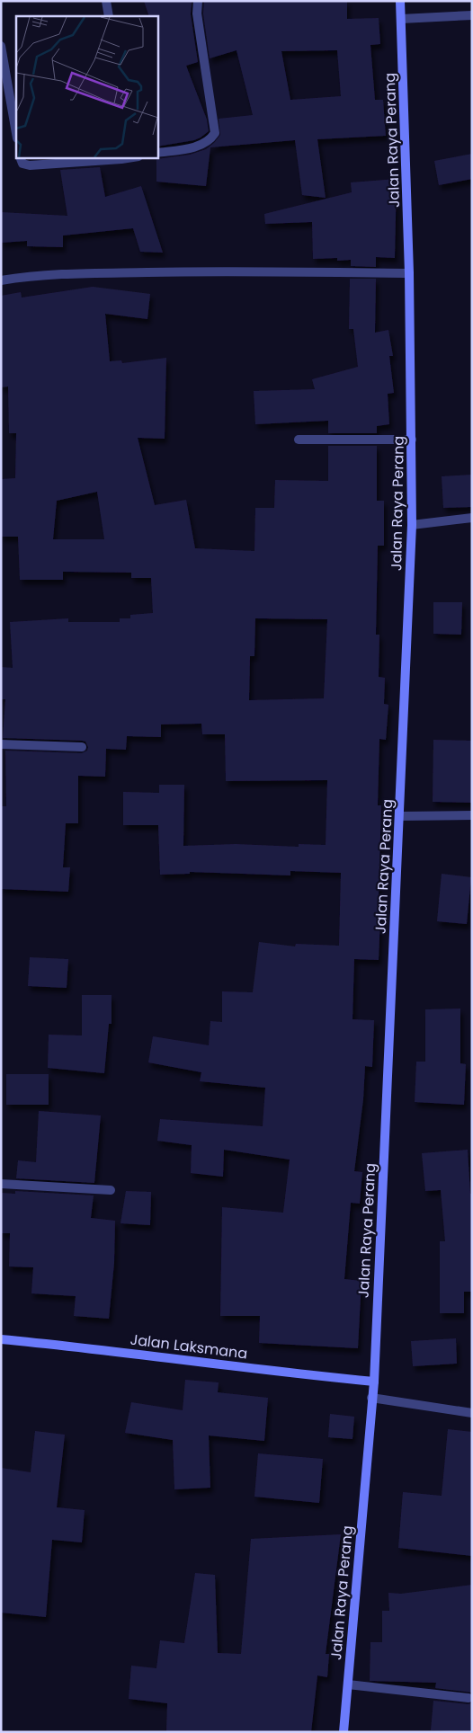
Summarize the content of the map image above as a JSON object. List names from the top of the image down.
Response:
{
  "streets": {
    "main road": ["Jalan Raya Perang", "Jalan Laksmana"]
  },
  "crossings": [
    ["Jalan Raya Perang", "Jalan Laksmana"]
  ]
}
